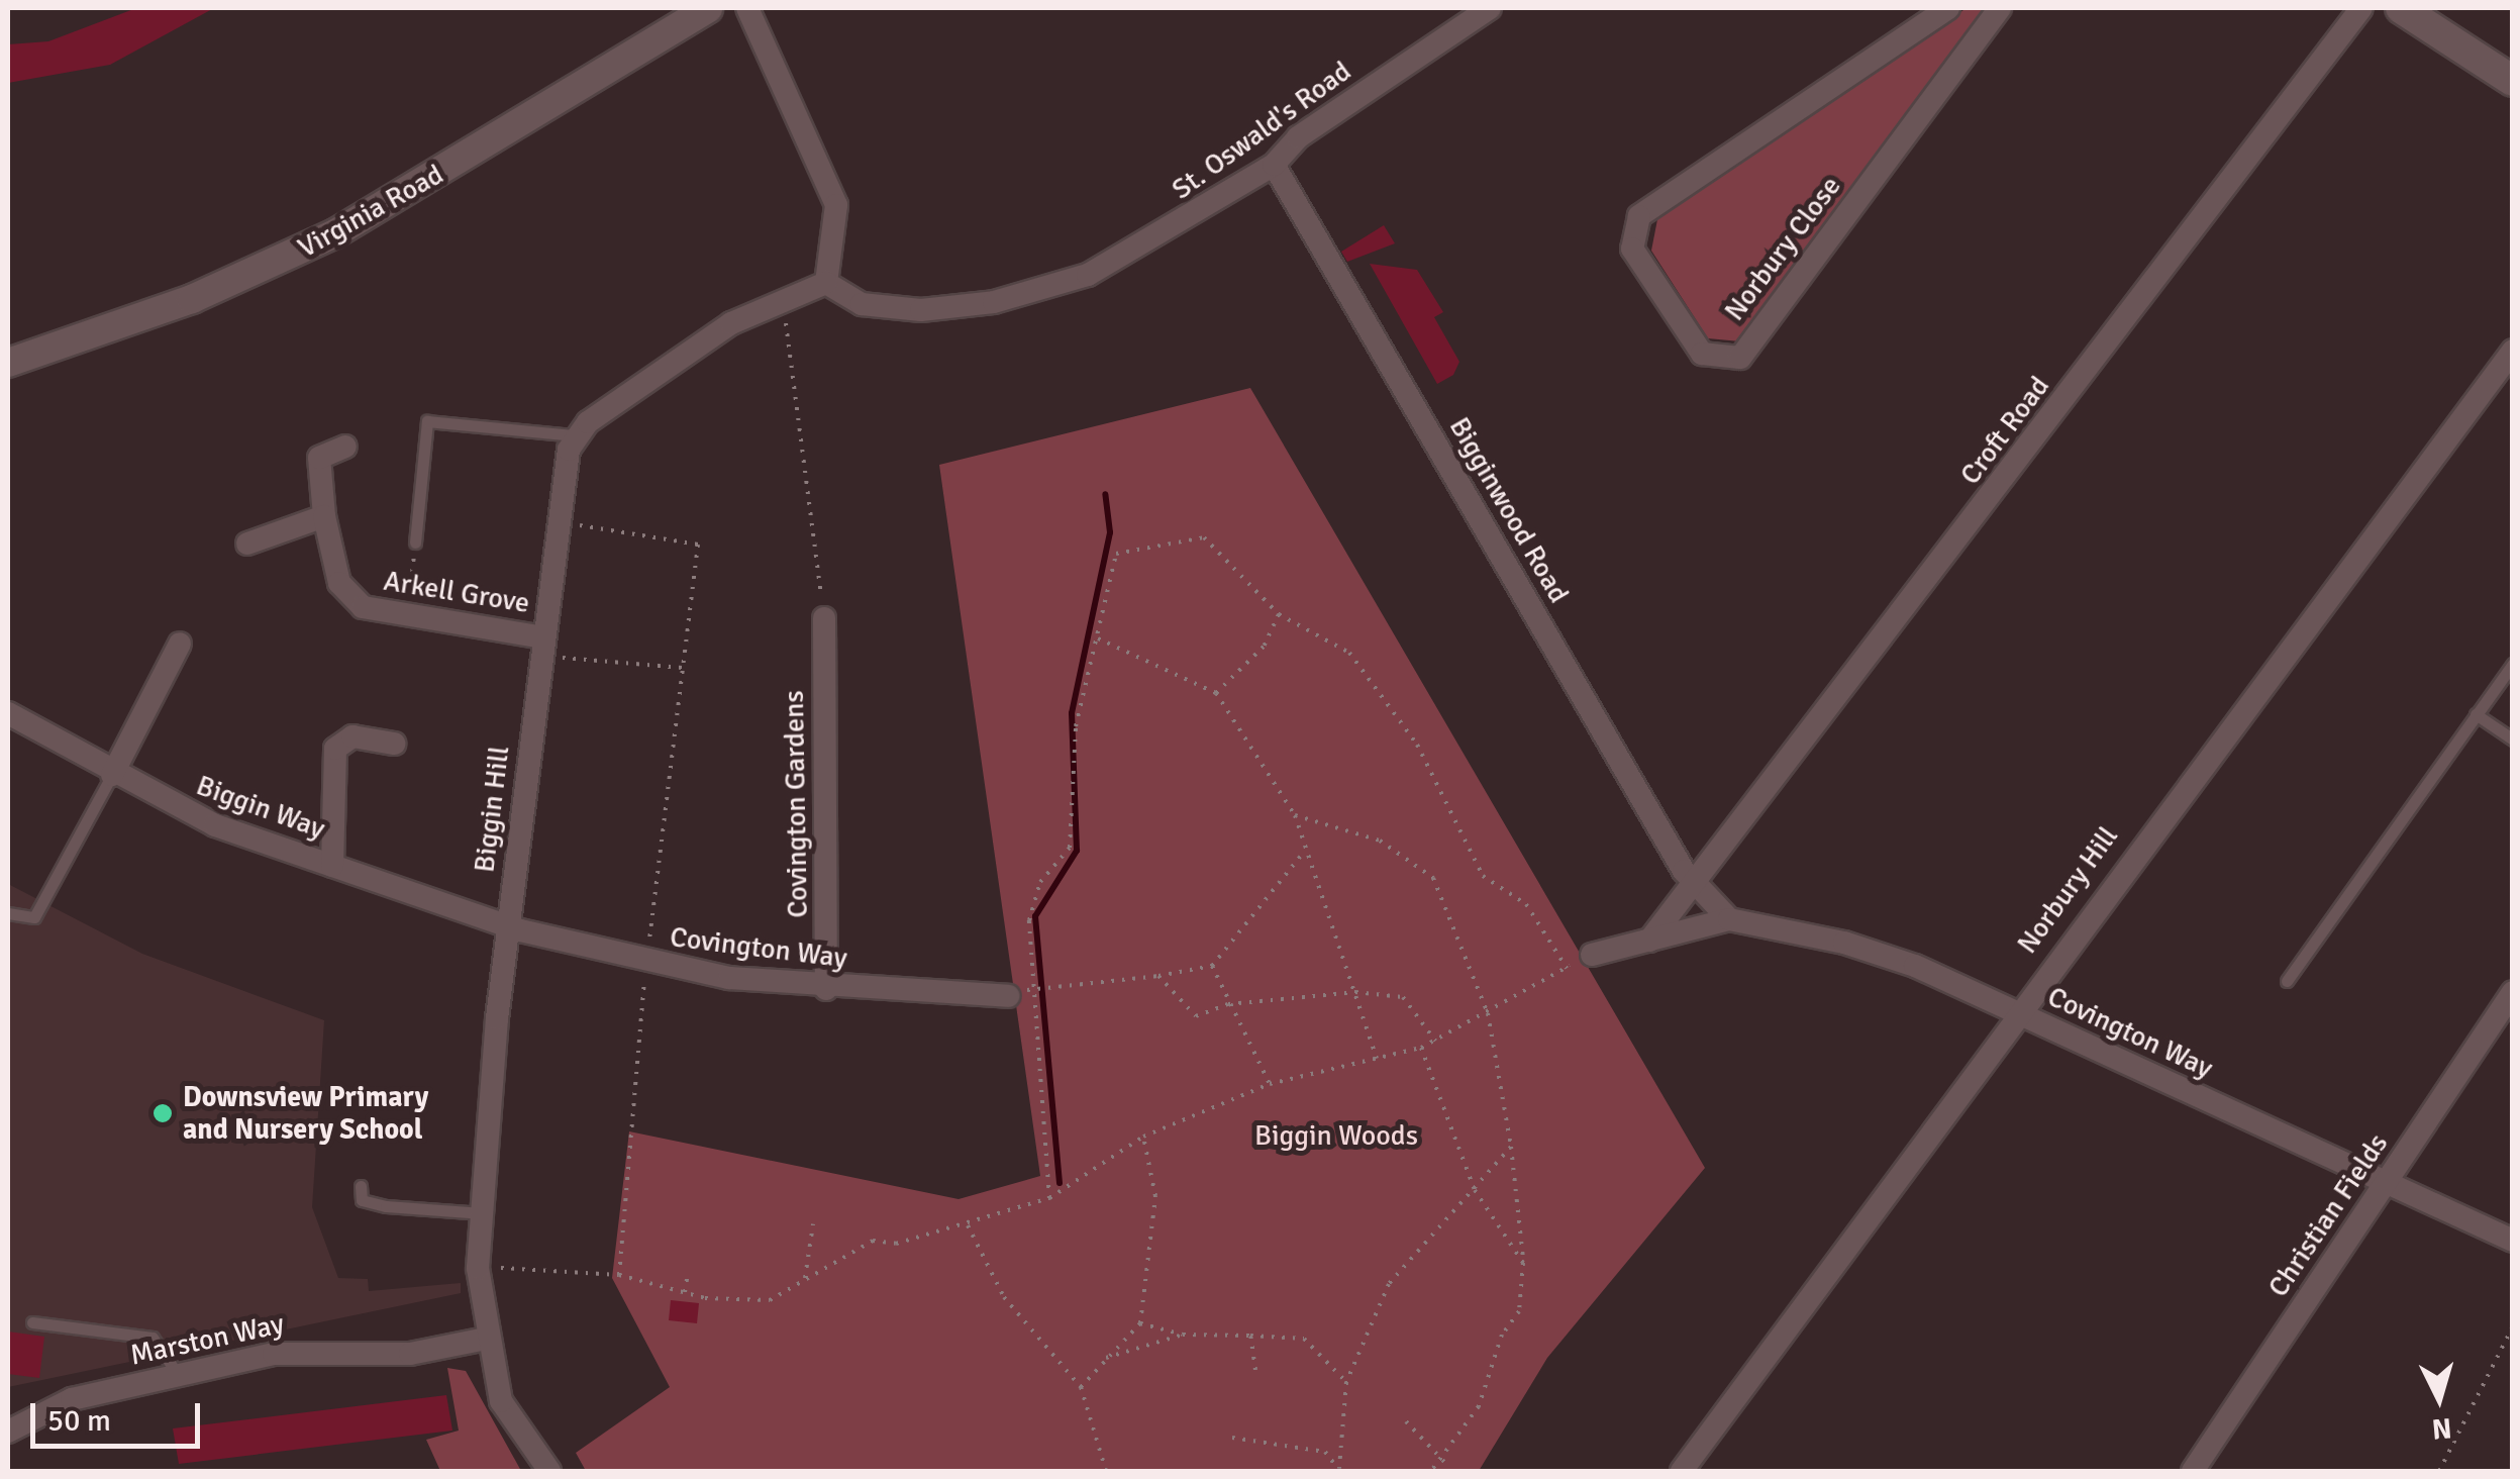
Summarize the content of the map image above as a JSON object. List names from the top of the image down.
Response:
{
  "streets": {
    "street": [
      "St. Oswald's Road",
      "Virginia Road",
      "Norbury Close",
      "Croft Road",
      "Bigginwood Road",
      "Arkell Grove",
      "Covington Gardens",
      "Biggin Way",
      "Biggin Hill",
      "Norbury Hill",
      "Covington Way",
      "Christian Fields",
      "Marston Way"
    ]
  },
  "crossings": [
    ["St. Oswald's Road", "Bigginwood Road"],
    ["Croft Road", "Bigginwood Road"],
    ["Croft Road", "Covington Way"],
    ["Bigginwood Road", "Covington Way"],
    ["Arkell Grove", "Biggin Hill"],
    ["Covington Gardens", "Covington Way"],
    ["Biggin Way", "Biggin Hill"],
    ["Biggin Way", "Covington Way"],
    ["Biggin Hill", "Covington Way"],
    ["Biggin Hill", "Marston Way"],
    ["Norbury Hill", "Covington Way"],
    ["Covington Way", "Christian Fields"]
  ],
  "parks": ["Biggin Woods"],
  "places": ["Downsview Primary and Nursery School"],
  "scale_bar": "50 m",
  "north": "bottom"
}
